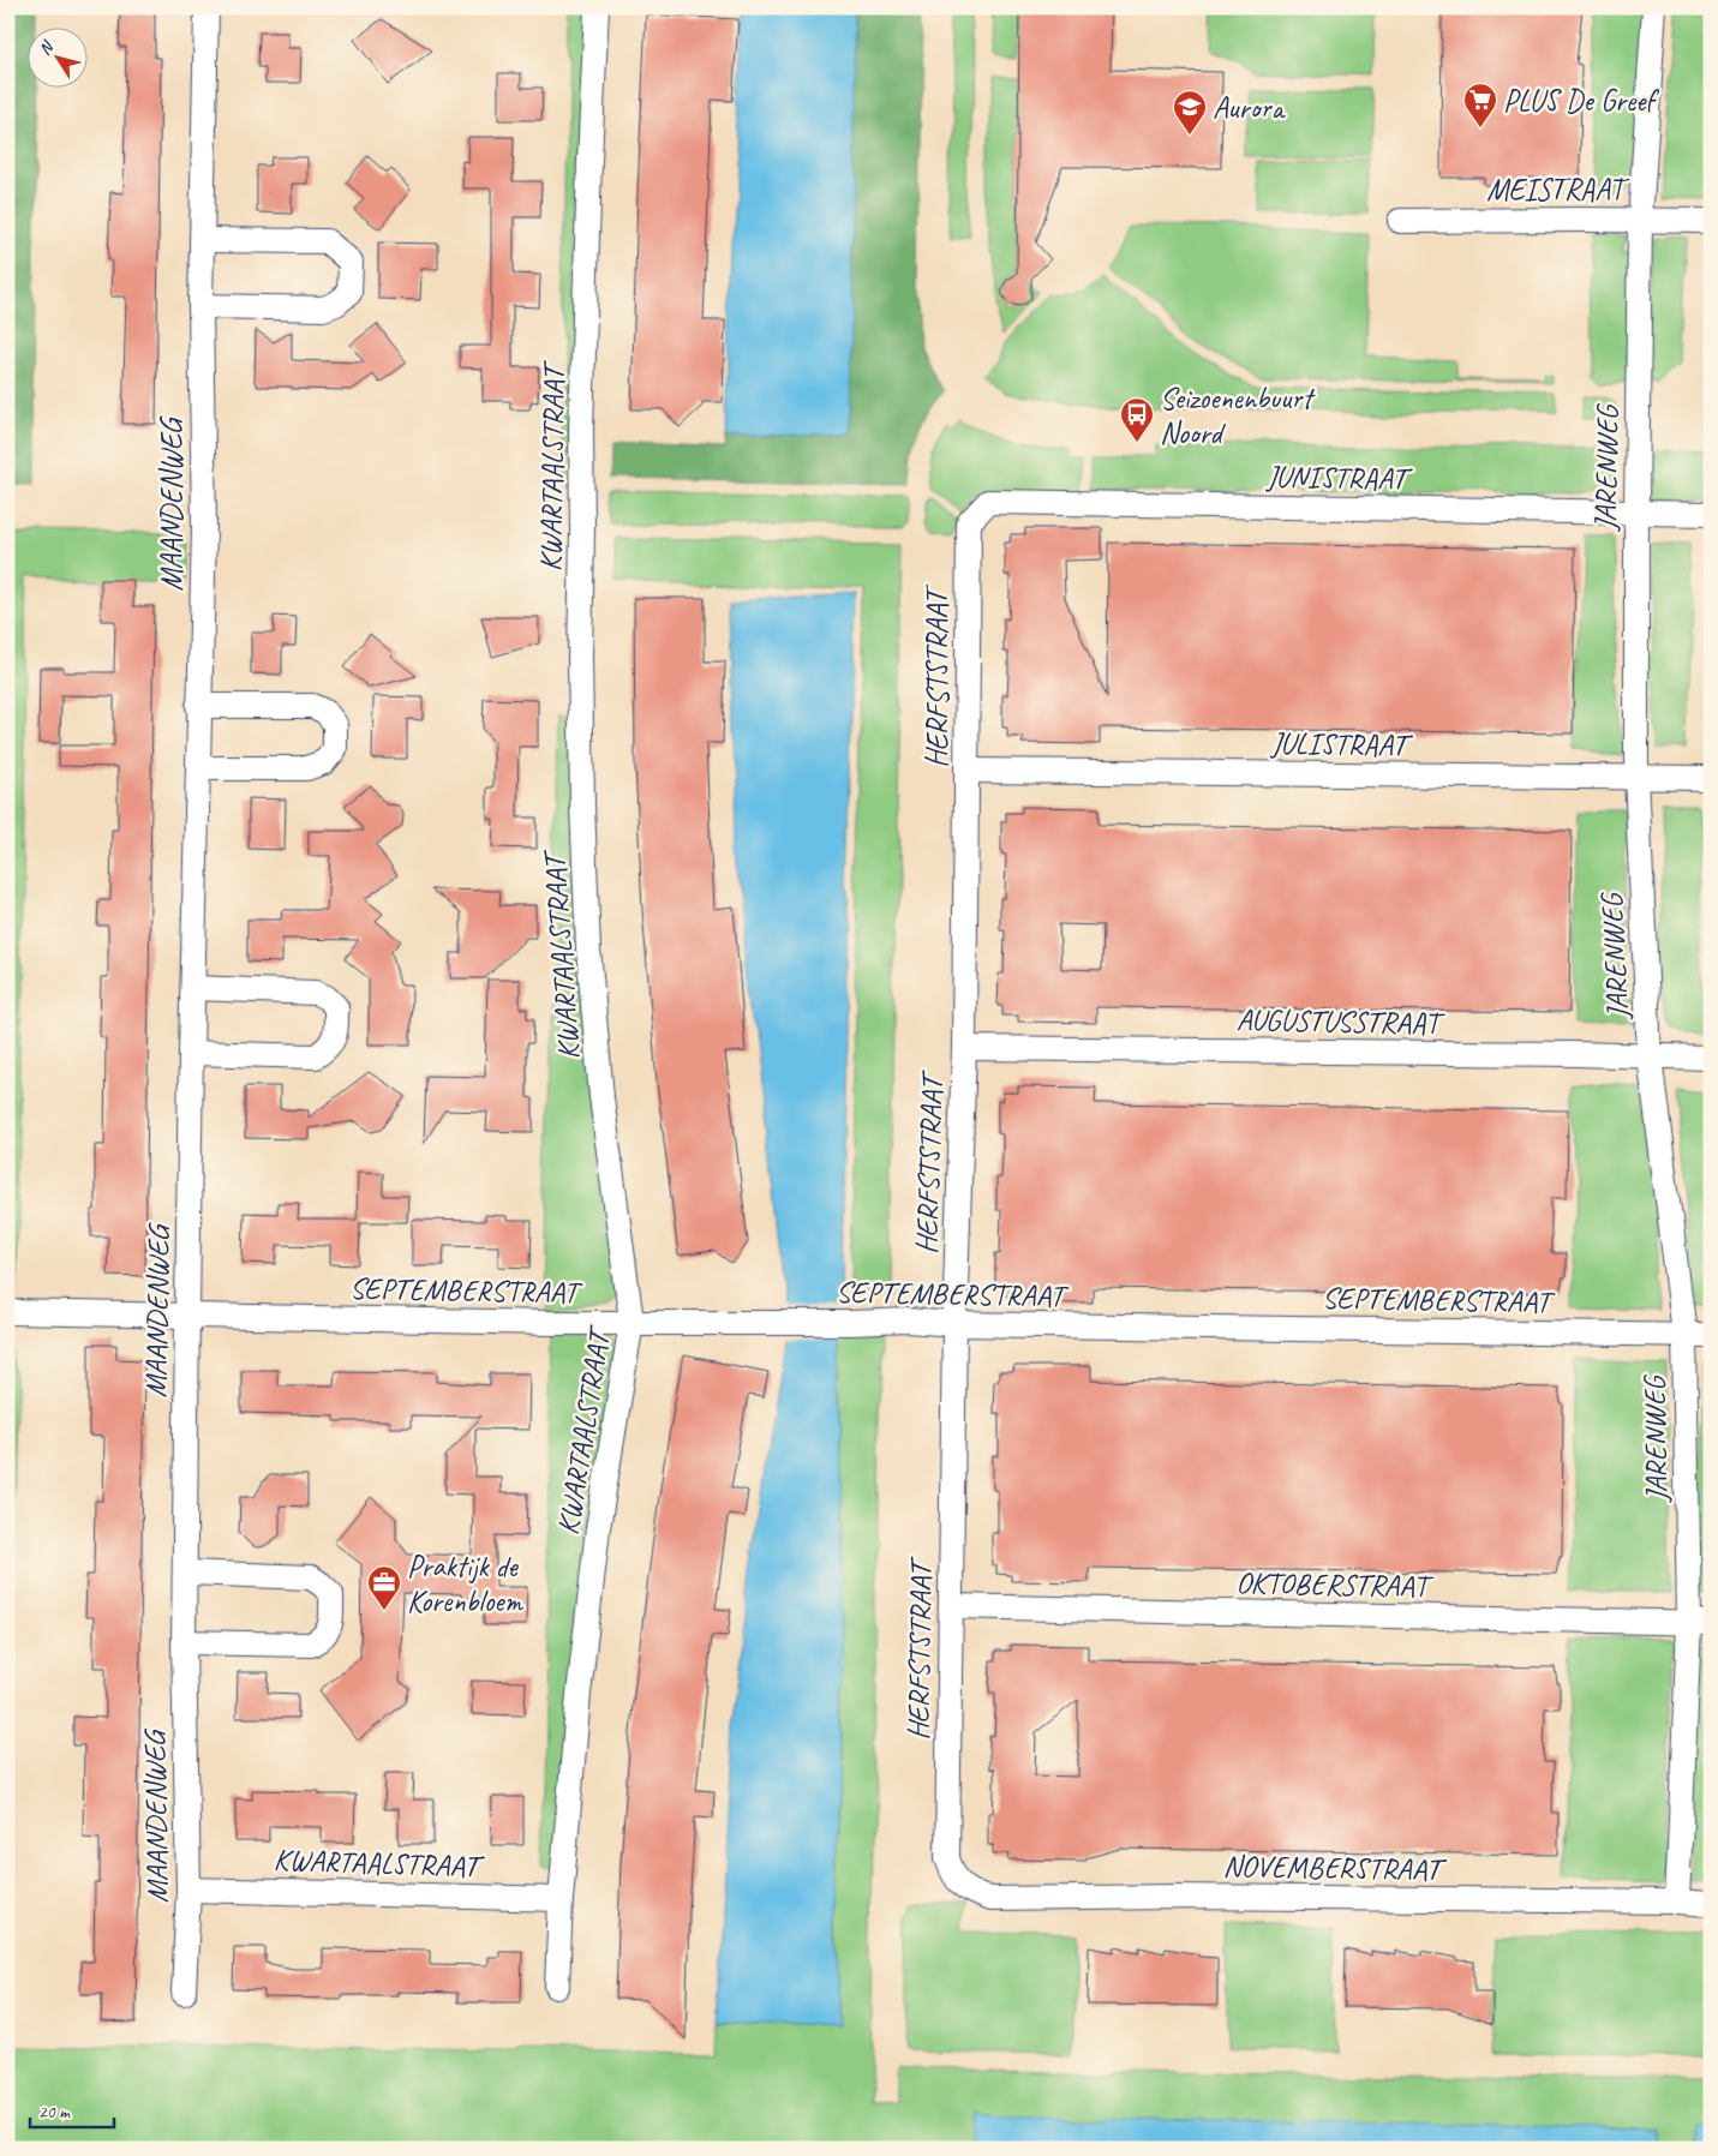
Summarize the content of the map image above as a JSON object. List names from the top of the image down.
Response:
{
  "streets": {
    "street": [
      "MEISTRAAT",
      "JARENWEG",
      "KWARTAALSTRAAT",
      "JUNISTRAAT",
      "MAANDENWEG",
      "HERFSTSTRAAT",
      "JULISTRAAT",
      "AUGUSTUSSTRAAT",
      "SEPTEMBERSTRAAT",
      "OKTOBERSTRAAT",
      "NOVEMBERSTRAAT"
    ]
  },
  "crossings": [
    ["MEISTRAAT", "JARENWEG"],
    ["JARENWEG", "JUNISTRAAT"],
    ["JARENWEG", "JULISTRAAT"],
    ["JARENWEG", "AUGUSTUSSTRAAT"],
    ["JARENWEG", "SEPTEMBERSTRAAT"],
    ["JARENWEG", "OKTOBERSTRAAT"],
    ["JARENWEG", "NOVEMBERSTRAAT"],
    ["KWARTAALSTRAAT", "MAANDENWEG"],
    ["KWARTAALSTRAAT", "SEPTEMBERSTRAAT"],
    ["JUNISTRAAT", "HERFSTSTRAAT"],
    ["MAANDENWEG", "SEPTEMBERSTRAAT"],
    ["HERFSTSTRAAT", "JULISTRAAT"],
    ["HERFSTSTRAAT", "AUGUSTUSSTRAAT"],
    ["HERFSTSTRAAT", "SEPTEMBERSTRAAT"],
    ["HERFSTSTRAAT", "OKTOBERSTRAAT"],
    ["HERFSTSTRAAT", "NOVEMBERSTRAAT"]
  ],
  "places": {
    "supermarket": ["PLUS De Greef"],
    "school or university": ["Aurora"],
    "bus stop": ["Seizoenenbuurt Noord"],
    "office": ["Praktijk de Korenbloem"]
  },
  "scale_bar": "20 m",
  "north": "top left"
}
